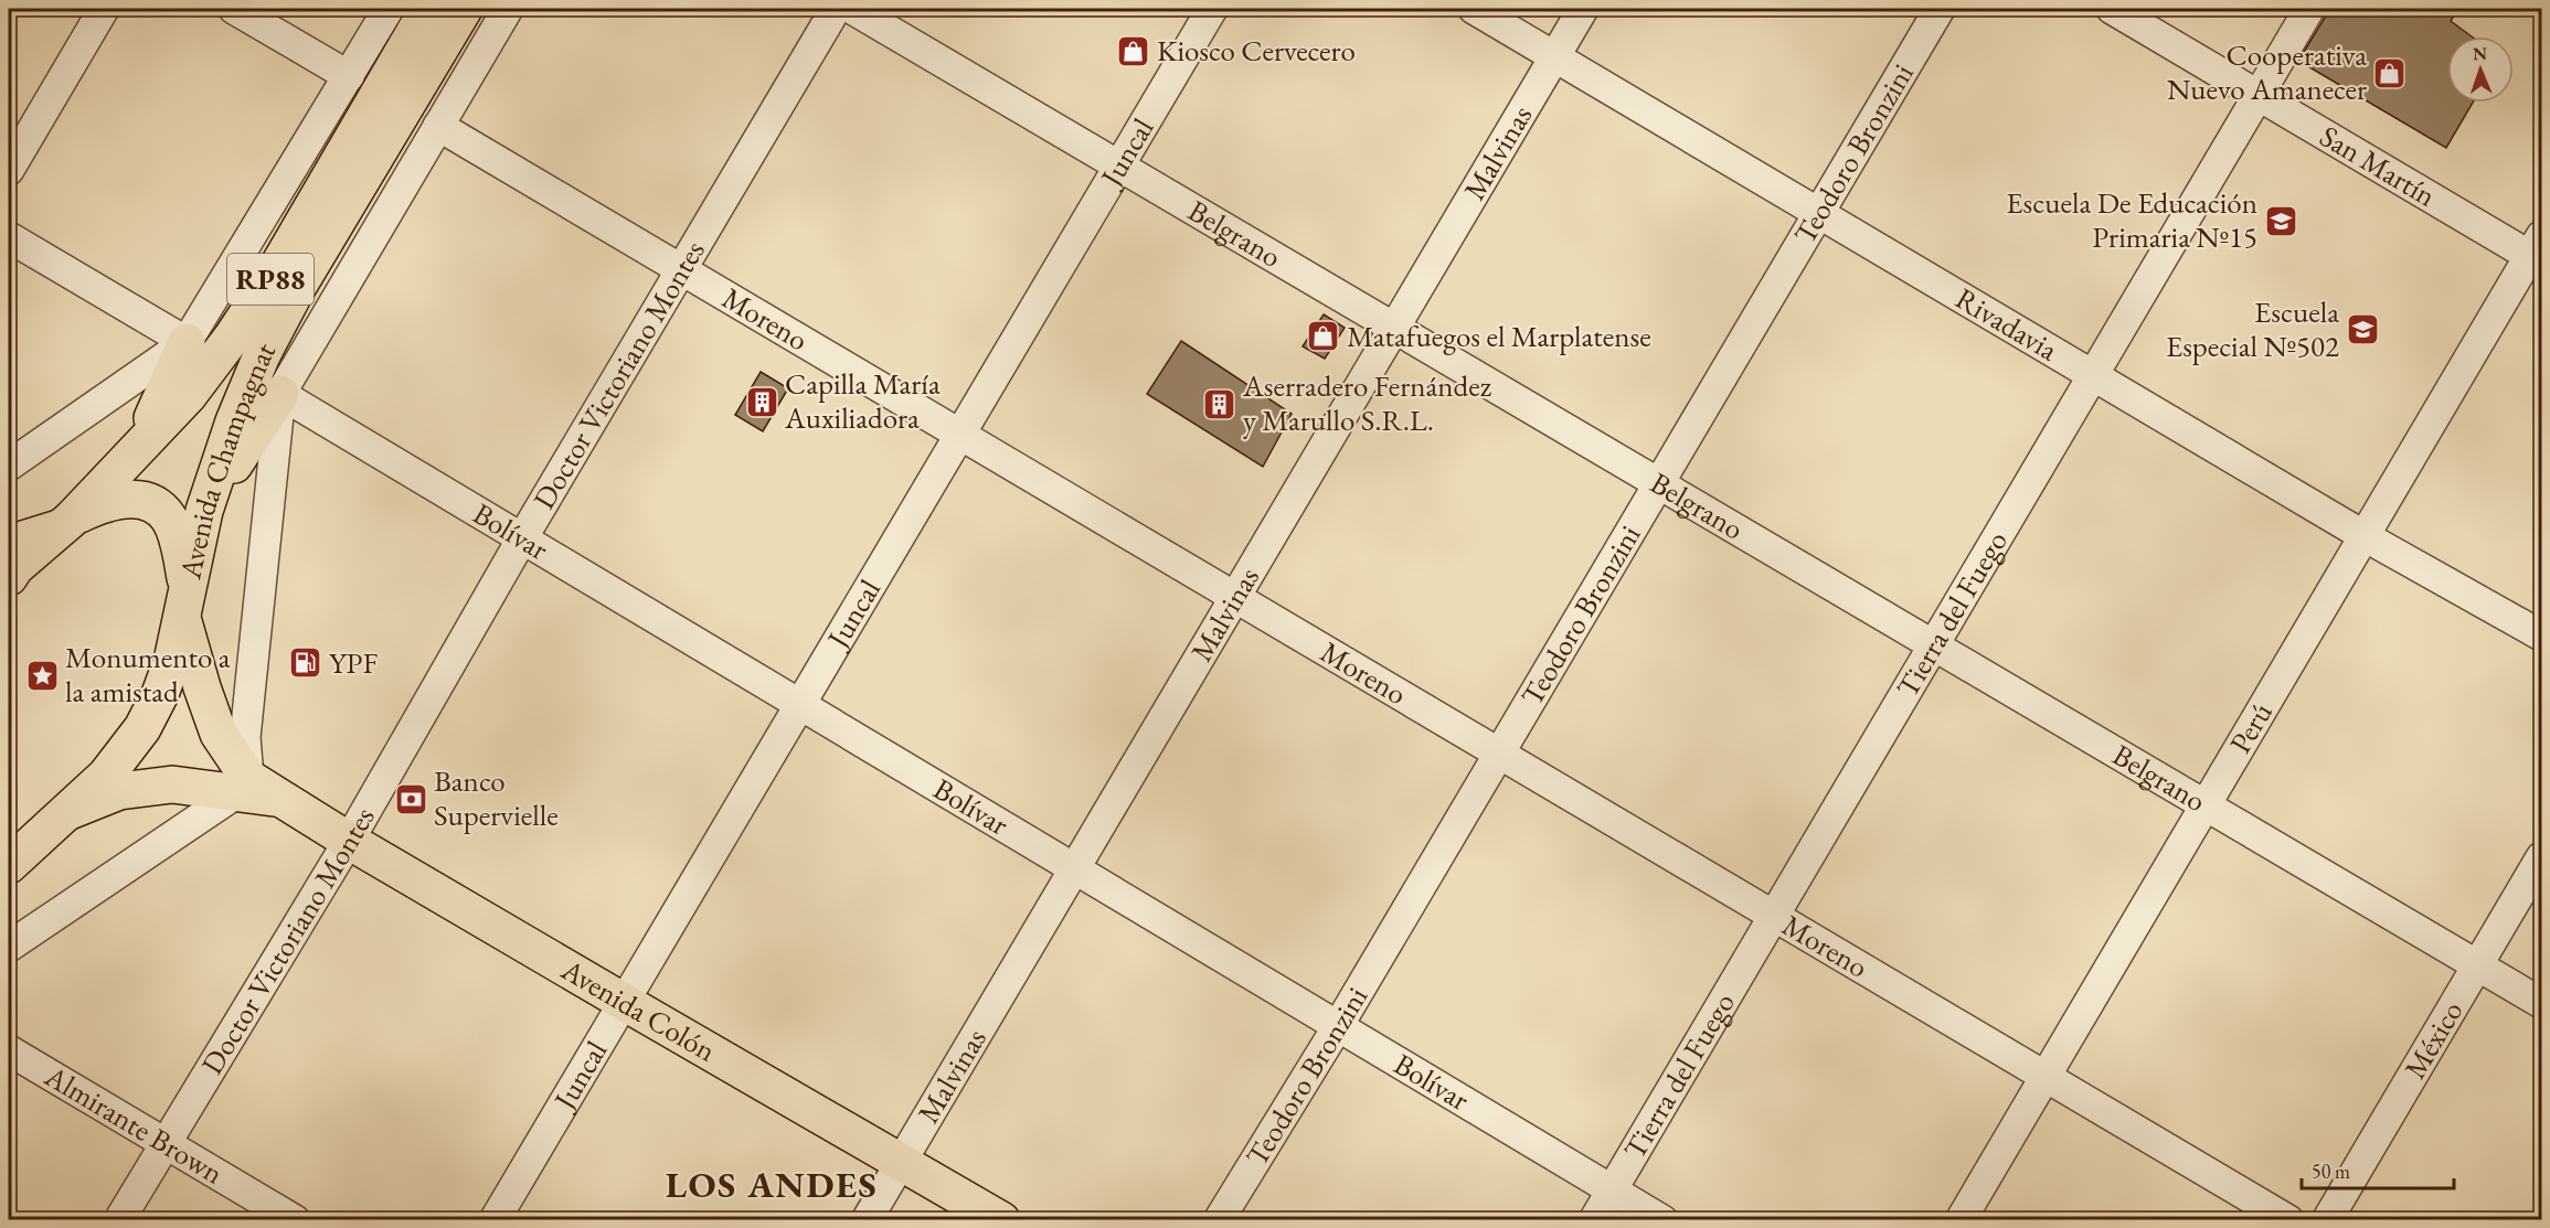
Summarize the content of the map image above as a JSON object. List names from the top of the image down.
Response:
{
  "streets": {
    "main road": ["RP88", "Avenida Champagnat", "Avenida Colón"],
    "street": [
      "Juncal",
      "Malvinas",
      "Teodoro Bronzini",
      "San Martín",
      "Belgrano",
      "Moreno",
      "Rivadavia",
      "Doctor Victoriano Montes",
      "Bolívar",
      "Tierra del Fuego",
      "Perú",
      "México",
      "Almirante Brown"
    ]
  },
  "crossings": [
    ["Juncal", "Belgrano"],
    ["Juncal", "Moreno"],
    ["Juncal", "Bolívar"],
    ["Juncal", "Avenida Colón"],
    ["Malvinas", "Belgrano"],
    ["Malvinas", "Moreno"],
    ["Malvinas", "Rivadavia"],
    ["Malvinas", "Bolívar"],
    ["Malvinas", "Avenida Colón"],
    ["Teodoro Bronzini", "Belgrano"],
    ["Teodoro Bronzini", "Moreno"],
    ["Teodoro Bronzini", "Rivadavia"],
    ["Teodoro Bronzini", "Bolívar"],
    ["San Martín", "Tierra del Fuego"],
    ["San Martín", "Perú"],
    ["Belgrano", "Tierra del Fuego"],
    ["Belgrano", "Perú"],
    ["Belgrano", "México"],
    ["RP88", "Avenida Champagnat"],
    ["Moreno", "Doctor Victoriano Montes"],
    ["Moreno", "Avenida Champagnat"],
    ["Moreno", "Tierra del Fuego"],
    ["Moreno", "Perú"],
    ["Rivadavia", "Tierra del Fuego"],
    ["Rivadavia", "Perú"],
    ["Doctor Victoriano Montes", "Bolívar"],
    ["Doctor Victoriano Montes", "Avenida Colón"],
    ["Doctor Victoriano Montes", "Almirante Brown"],
    ["Avenida Champagnat", "Bolívar"],
    ["Avenida Champagnat", "Avenida Colón"],
    ["Bolívar", "Tierra del Fuego"]
  ],
  "districts": ["LOS ANDES"],
  "places": {
    "shop": ["Kiosco Cervecero", "Cooperativa Nuevo Amanecer", "Matafuegos el Marplatense"],
    "school or university": ["Escuela De Educación Primaria Nº15", "Escuela Especial Nº502"],
    "building": ["Capilla María Auxiliadora", "Aserradero Fernández y Marullo S.R.L."],
    "fuel station": ["YPF"],
    "place": ["Monumento a la amistad"],
    "bank": ["Banco Supervielle"]
  },
  "scale_bar": "50 m",
  "north": "top"
}
